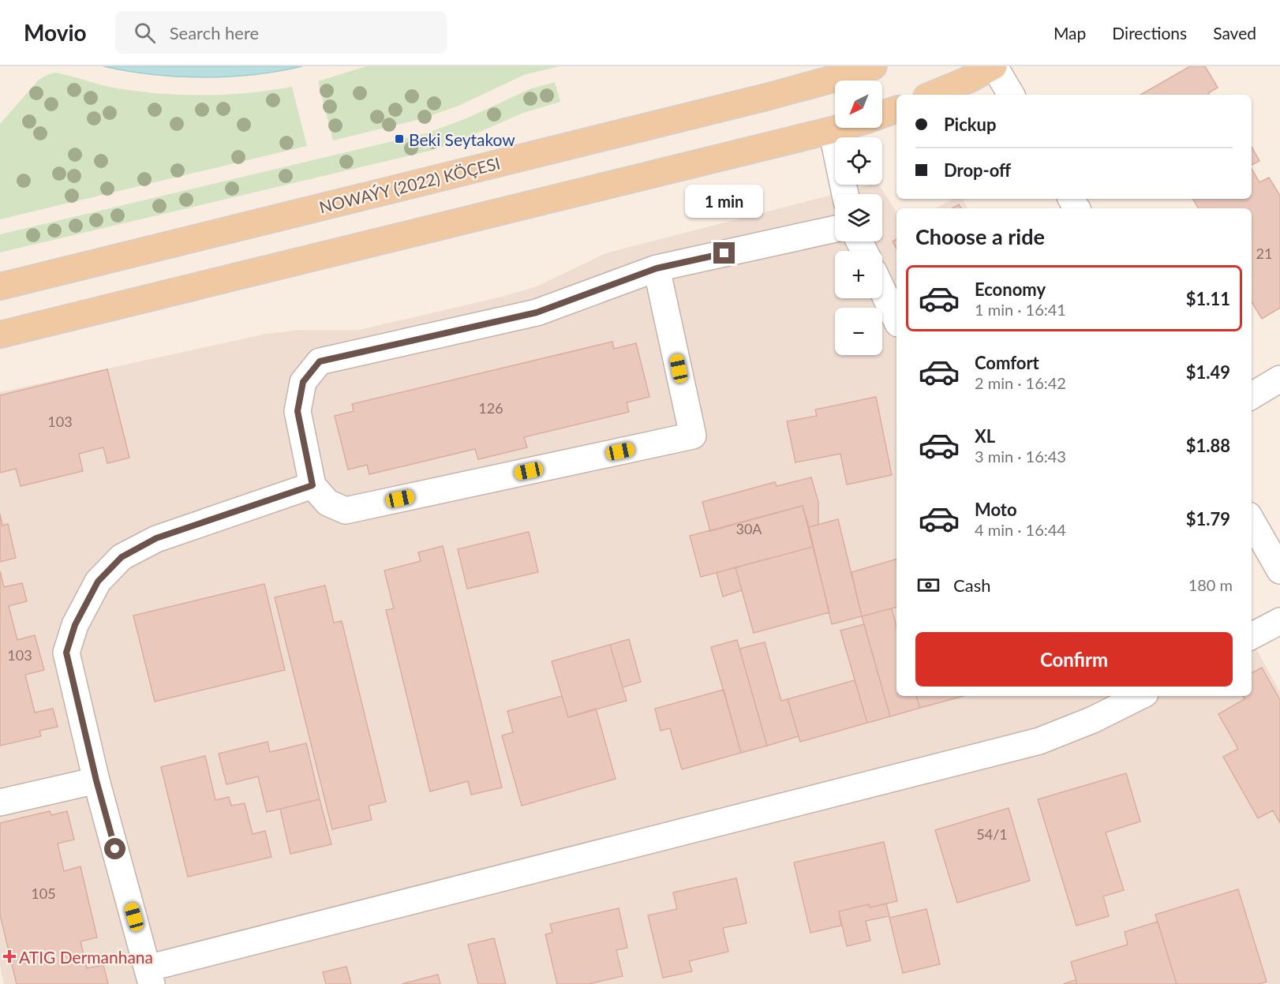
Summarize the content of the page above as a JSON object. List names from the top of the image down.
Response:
{
  "streets": {
    "main road": ["NOWAÝY (2022) KÖÇESI"]
  },
  "places": {
    "transit": ["Beki Seytakow"],
    "health": ["ATIG Dermanhana"]
  },
  "house_numbers": [
    "21",
    "126",
    "103",
    "30A",
    "103",
    "54/1",
    "105"
  ],
  "north": "bottom left",
  "page": {
    "header": "Movio",
    "search": "Search here",
    "nav": ["Map", "Directions", "Saved"],
    "map_buttons": ["+", "−"],
    "banner": ["Pickup", "Drop-off"],
    "bubble": "1 min",
    "heading": "Choose a ride",
    "list": [
      {
        "name": "Economy",
        "note": "1 min · 16:41",
        "value": "$1.11"
      },
      {
        "name": "Comfort",
        "note": "2 min · 16:42",
        "value": "$1.49"
      },
      {
        "name": "XL",
        "note": "3 min · 16:43",
        "value": "$1.88"
      },
      {
        "name": "Moto",
        "note": "4 min · 16:44",
        "value": "$1.79"
      }
    ],
    "pay": ["Cash", "180 m"],
    "buttons": "Confirm"
  }
}
